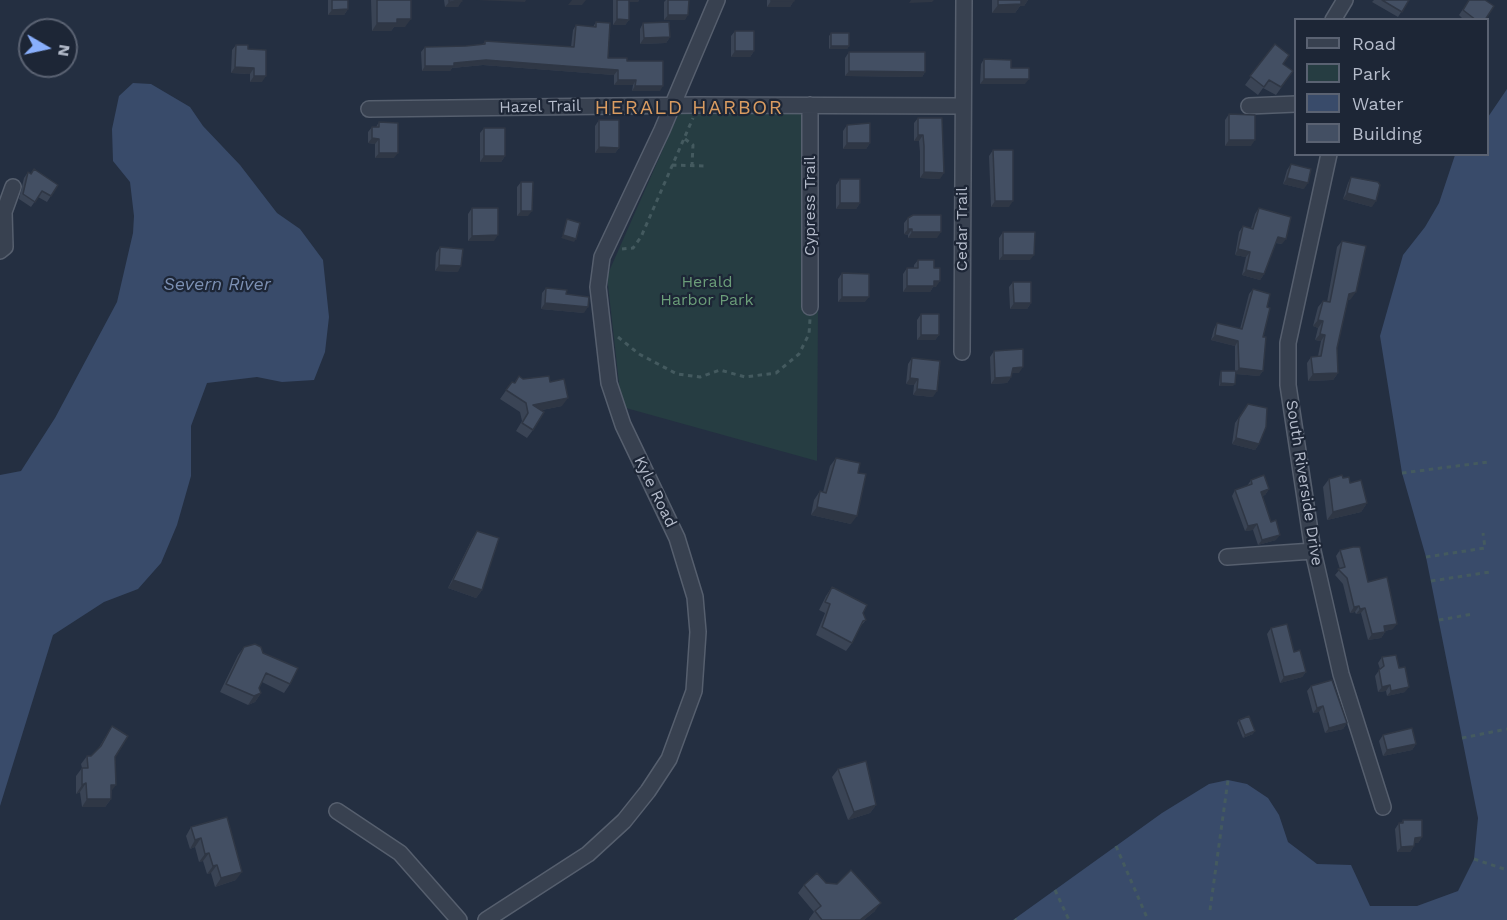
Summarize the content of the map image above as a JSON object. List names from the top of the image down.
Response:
{
  "streets": {
    "street": [
      "Hazel Trail",
      "Cypress Trail",
      "Cedar Trail",
      "South Riverside Drive",
      "Kyle Road"
    ]
  },
  "crossings": [
    ["Hazel Trail", "Cypress Trail"],
    ["Hazel Trail", "Cedar Trail"],
    ["Hazel Trail", "Kyle Road"]
  ],
  "districts": ["HERALD HARBOR"],
  "water": ["Severn River"],
  "parks": ["Herald Harbor Park"],
  "legend": [
    "Road",
    "Park",
    "Water",
    "Building"
  ],
  "north": "right"
}
